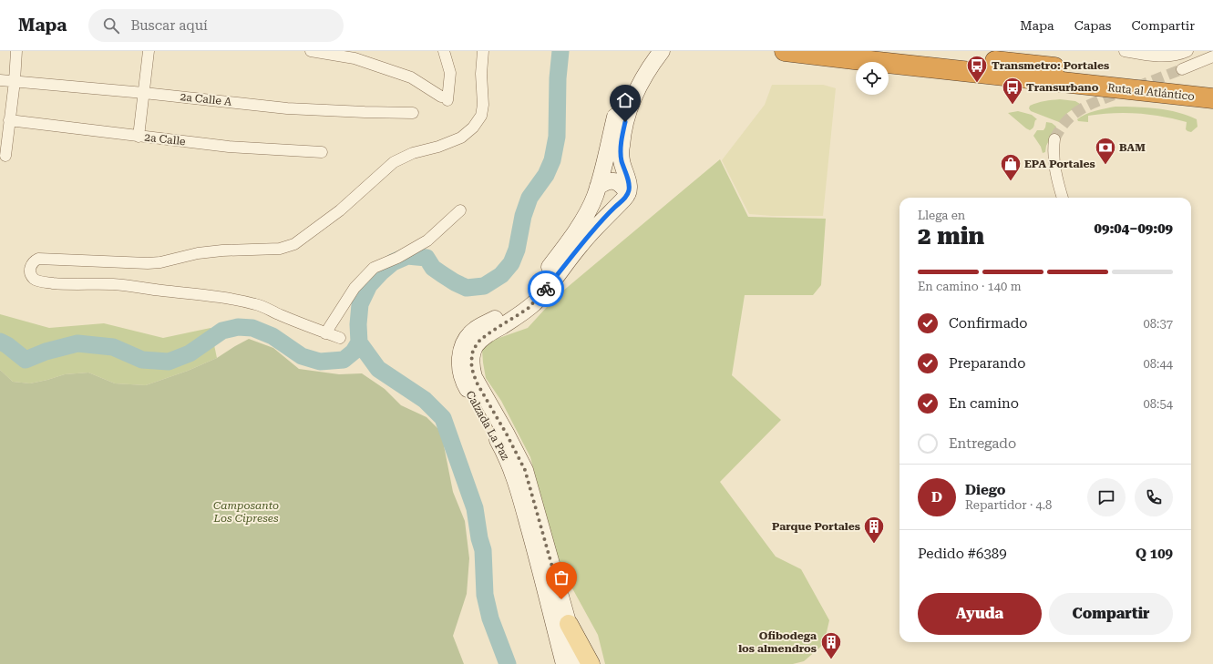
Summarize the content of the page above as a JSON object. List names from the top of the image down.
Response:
{
  "streets": {
    "highway": ["Ruta al Atlántico"],
    "main road": ["Calzada La Paz"],
    "street": ["2a Calle A", "2a Calle"]
  },
  "parks": ["Camposanto Los Cipreses"],
  "places": {
    "bus stop": ["Transmetro: Portales", "Transurbano"],
    "bank": ["BAM"],
    "shop": ["EPA Portales"],
    "building": ["Parque Portales", "Ofibodega los almendros"]
  },
  "page": {
    "header": "Mapa",
    "search": "Buscar aquí",
    "nav": ["Mapa", "Capas", "Compartir"],
    "heading": ["2 min", "Llega en", "09:04–09:09"],
    "panel": [
      "Diego",
      "Repartidor · 4.8",
      "Pedido #6389",
      "Q 109"
    ],
    "bar": "En camino · 140 m",
    "list": [
      ["Confirmado", "08:37"],
      ["Preparando", "08:44"],
      ["En camino", "08:54"],
      "Entregado"
    ],
    "round": "D",
    "buttons": ["Ayuda", "Compartir"]
  }
}
